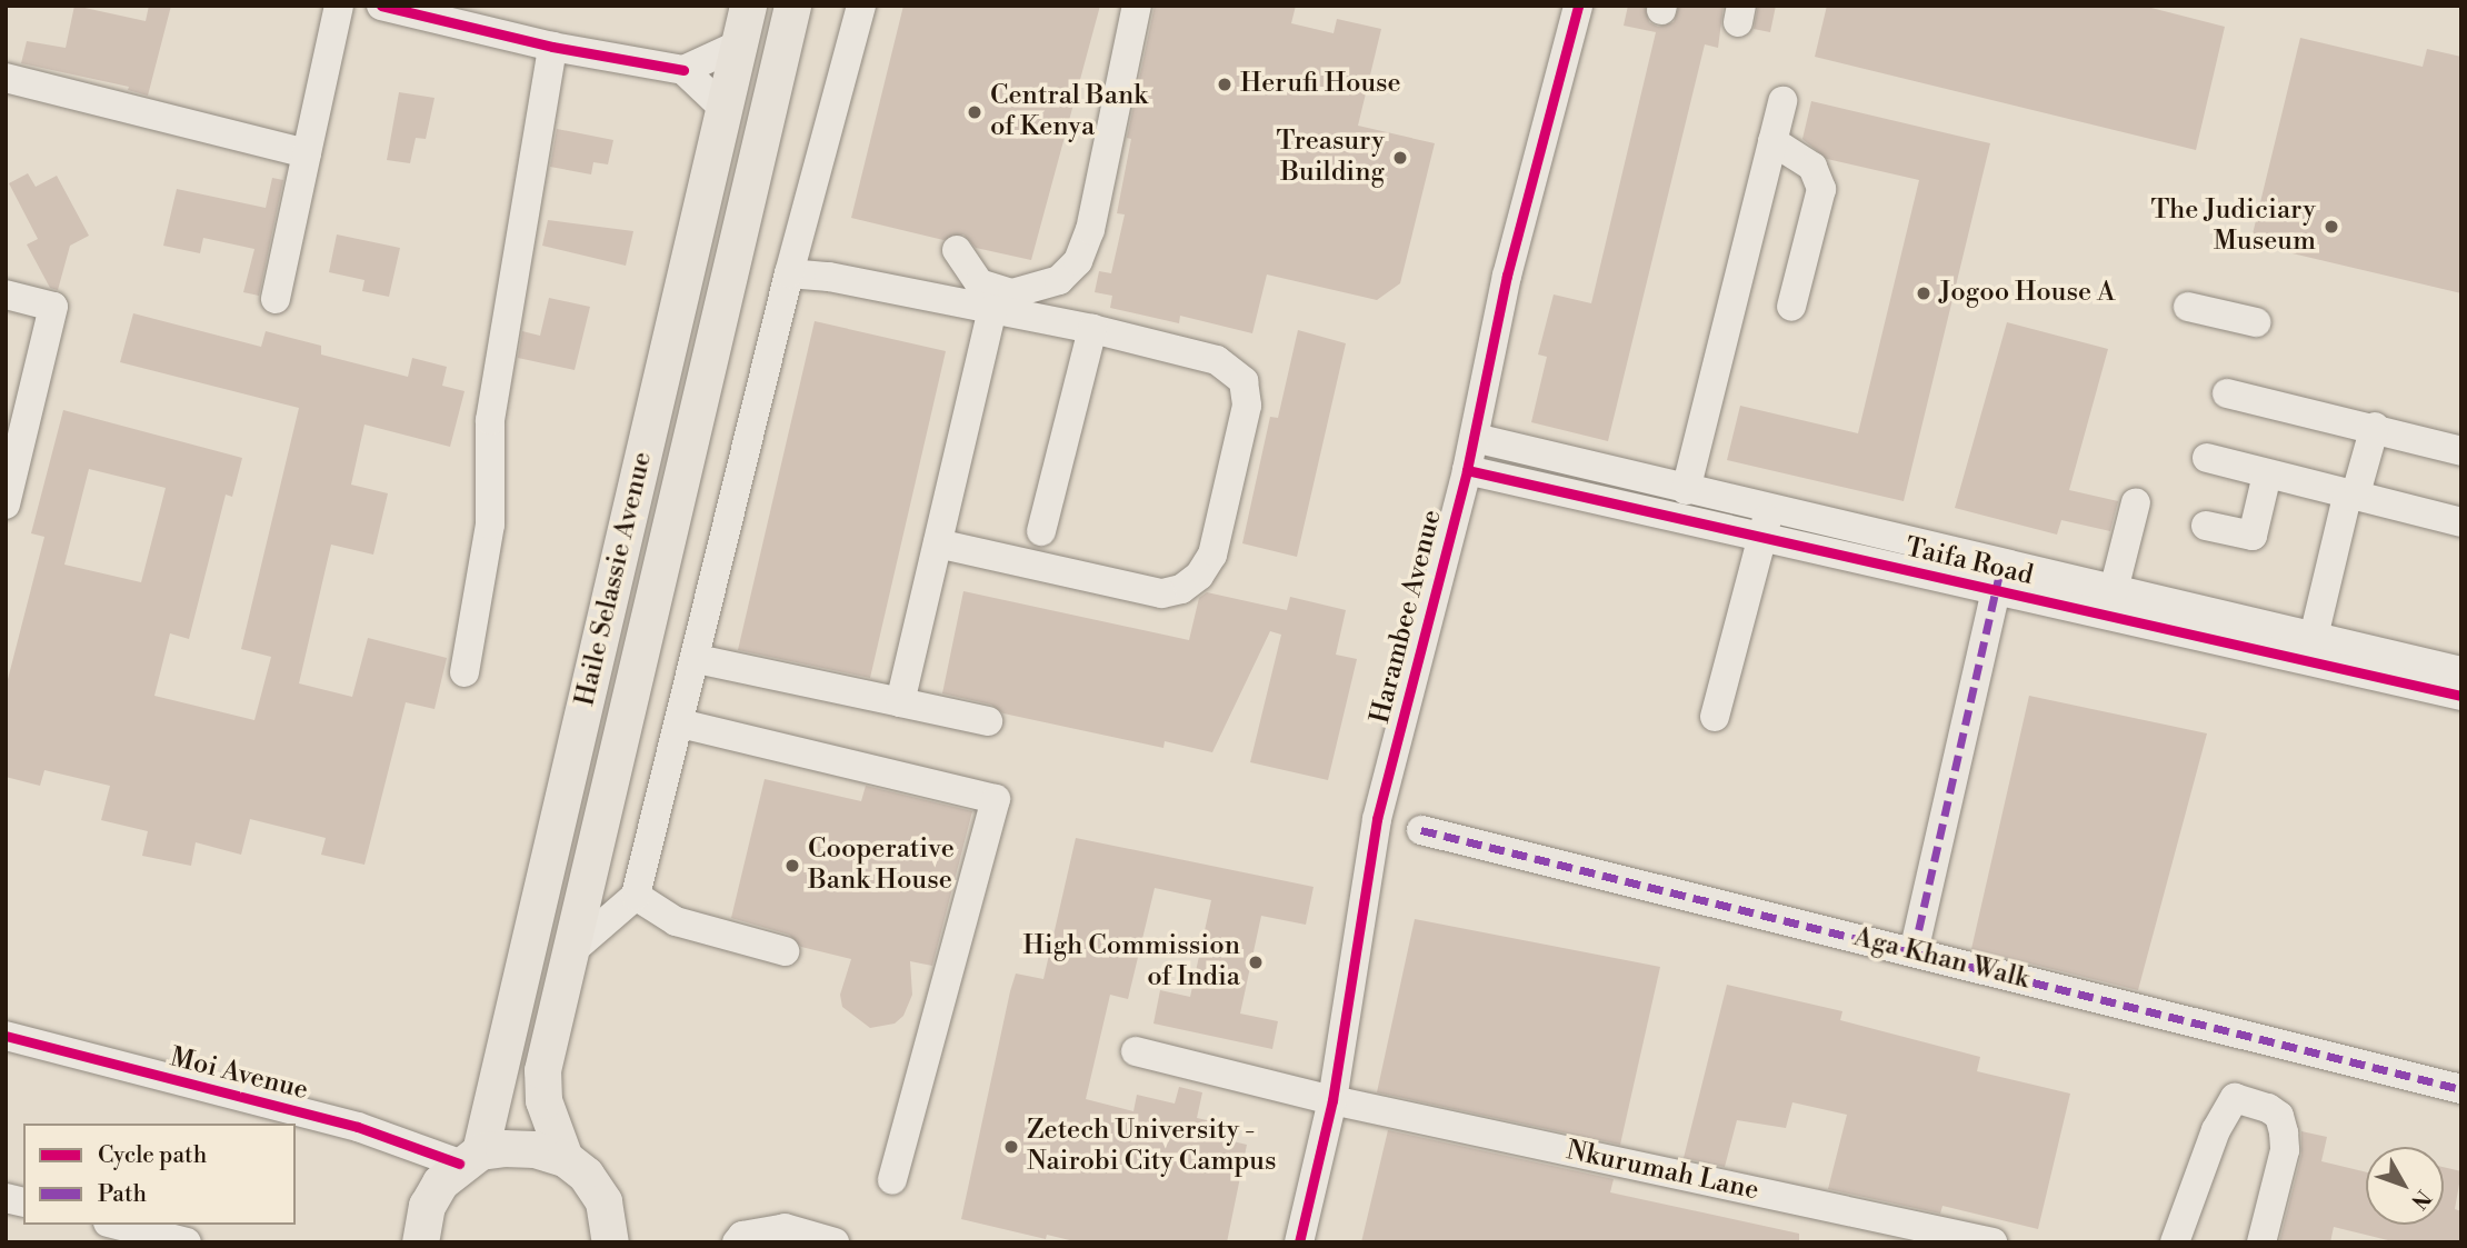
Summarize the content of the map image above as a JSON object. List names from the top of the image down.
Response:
{
  "streets": {
    "main road": ["Haile Selassie Avenue"],
    "street": [
      "Taifa Road",
      "Harambee Avenue",
      "Aga Khan Walk",
      "Moi Avenue",
      "Nkurumah Lane"
    ]
  },
  "crossings": [
    ["Taifa Road", "Harambee Avenue"],
    ["Haile Selassie Avenue", "Moi Avenue"],
    ["Harambee Avenue", "Nkurumah Lane"]
  ],
  "places": [
    "Herufi House",
    "Central Bank of Kenya",
    "Treasury Building",
    "The Judiciary Museum",
    "Jogoo House A",
    "Cooperative Bank House",
    "High Commission of India",
    "Zetech University - Nairobi City Campus"
  ],
  "legend": ["Cycle path", "Path"],
  "north": "bottom right"
}
